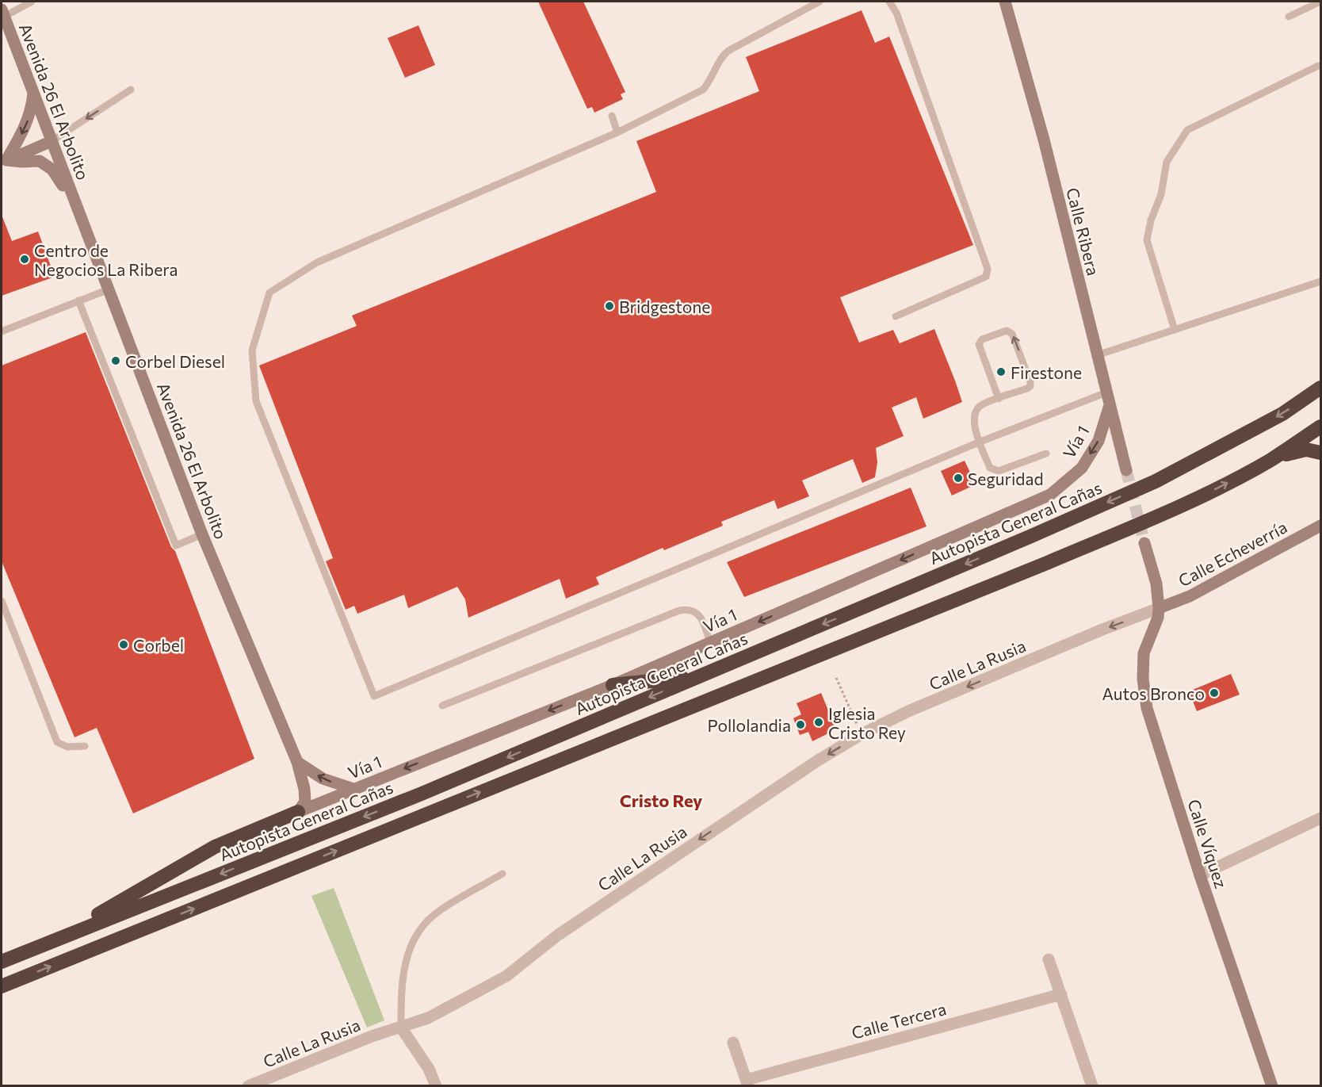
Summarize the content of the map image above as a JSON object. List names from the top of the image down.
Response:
{
  "streets": {
    "highway": ["Autopista General Cañas"],
    "street": [
      "Avenida 26 El Arbolito",
      "Calle Ribera",
      "Vía 1",
      "Calle Echeverría",
      "Calle La Rusia",
      "Calle Víquez",
      "Calle Tercera"
    ]
  },
  "crossings": [
    ["Avenida 26 El Arbolito", "Vía 1"],
    ["Calle Ribera", "Vía 1"],
    ["Calle Echeverría", "Calle La Rusia"],
    ["Calle Echeverría", "Calle Víquez"],
    ["Calle La Rusia", "Calle Víquez"]
  ],
  "one_way": ["Vía 1", "Calle La Rusia"],
  "districts": ["Cristo Rey"],
  "places": [
    "Centro de Negocios La Ribera",
    "Bridgestone",
    "Corbel Diesel",
    "Firestone",
    "Seguridad",
    "Corbel",
    "Autos Bronco",
    "Iglesia Cristo Rey",
    "Pollolandia"
  ]
}
